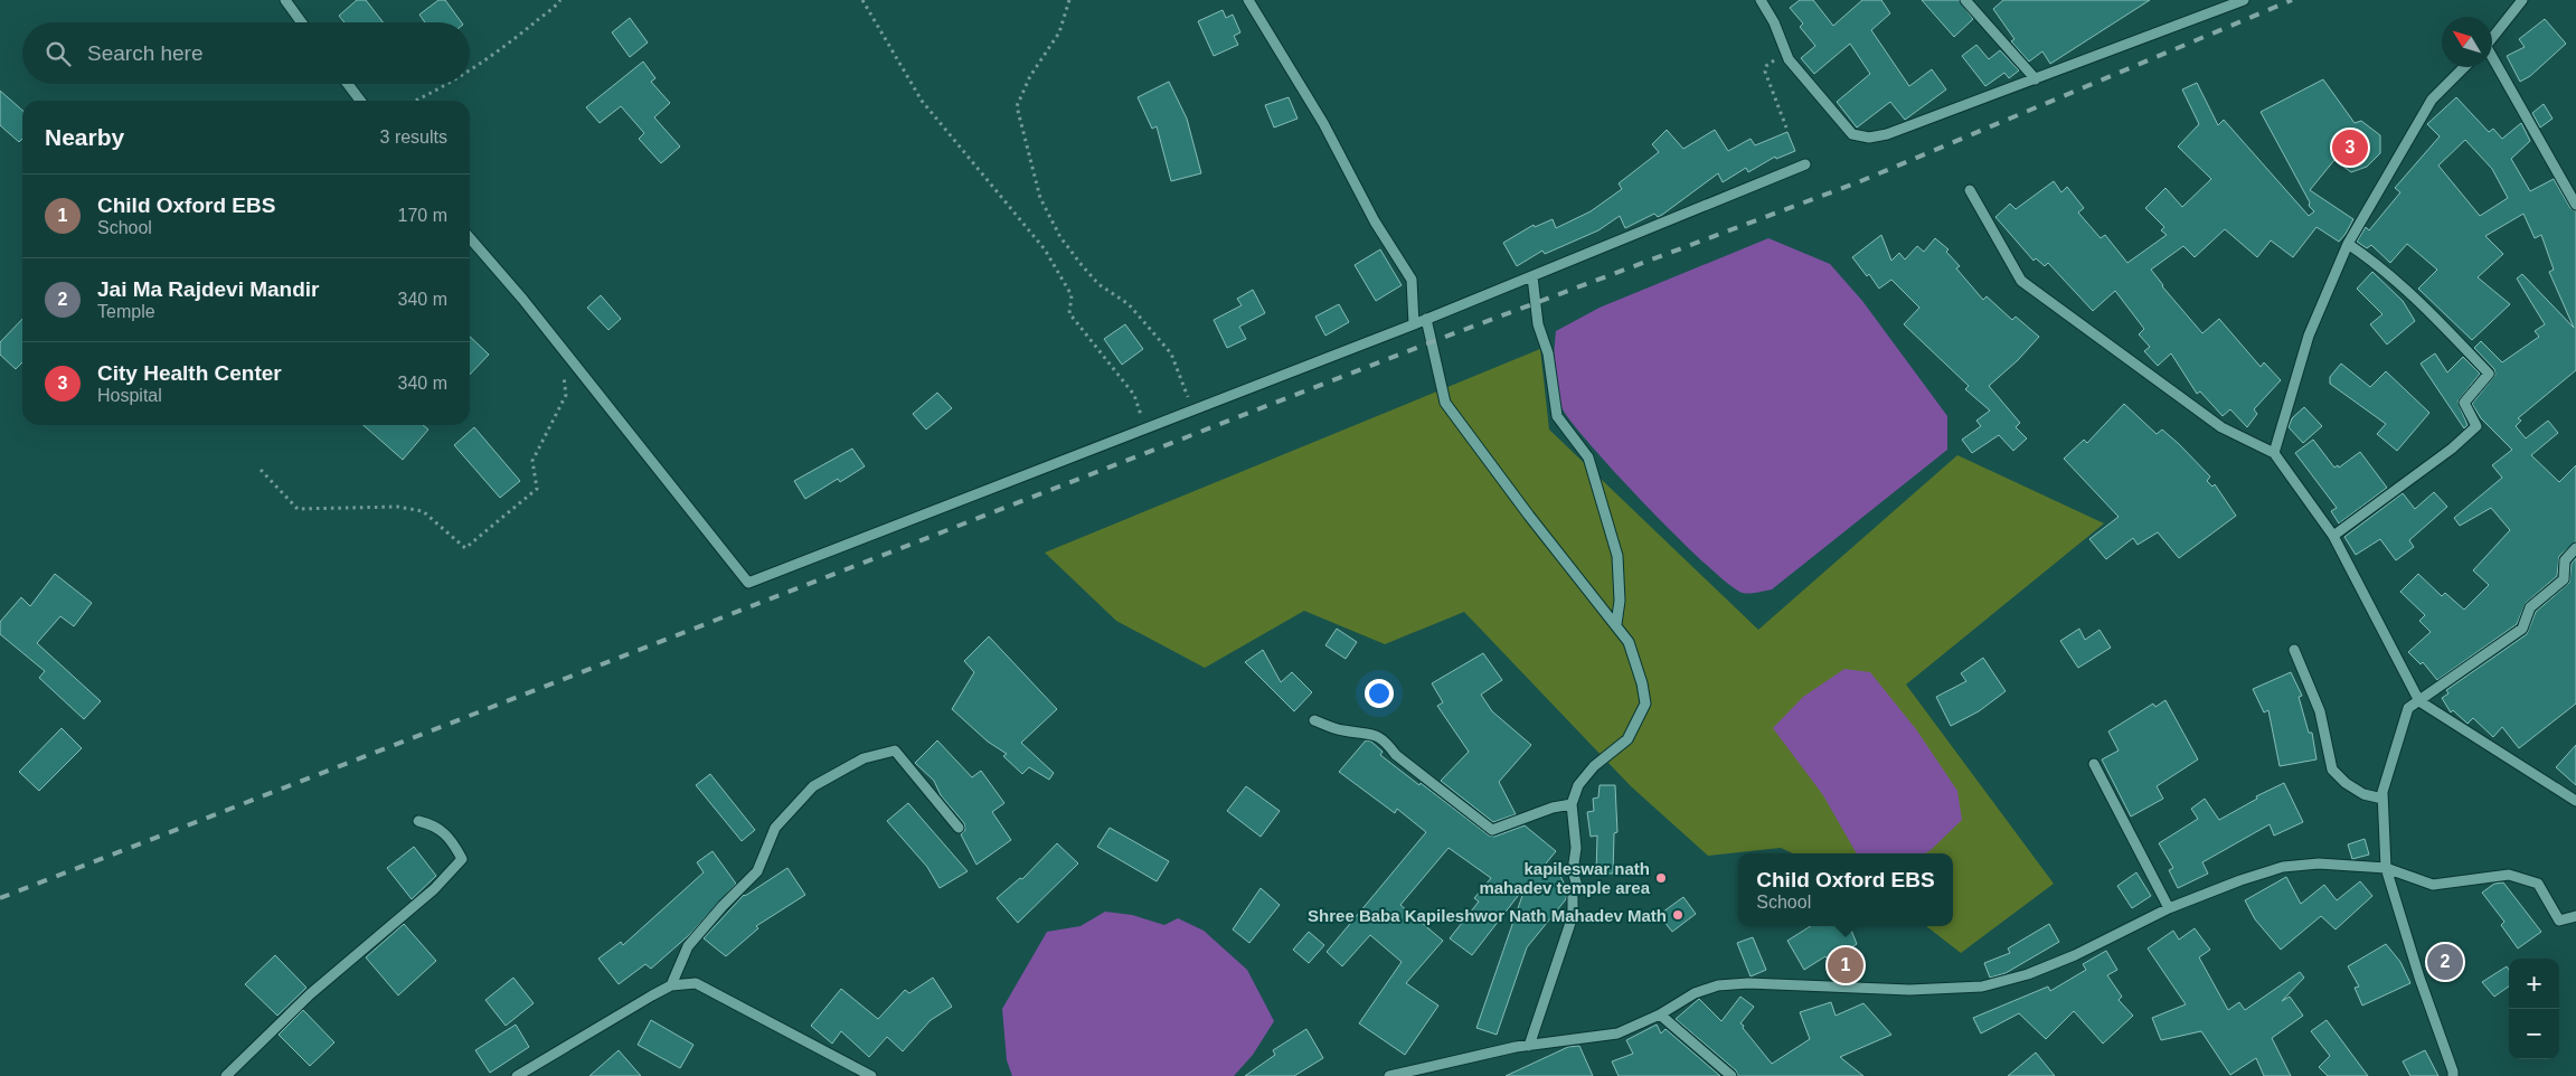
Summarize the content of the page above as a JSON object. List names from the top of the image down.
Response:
{
  "places": ["kapileswar nath mahadev temple area", "Shree Baba Kapileshwor Nath Mahadev Math"],
  "north": "top left",
  "page": {
    "search": "Search here",
    "heading": ["Nearby", "3 results"],
    "pins": ["3", "2", "1"],
    "list": [
      {
        "mark": "1",
        "name": "Child Oxford EBS",
        "note": "School",
        "value": "170 m"
      },
      {
        "mark": "2",
        "name": "Jai Ma Rajdevi Mandir",
        "note": "Temple",
        "value": "340 m"
      },
      {
        "mark": "3",
        "name": "City Health Center",
        "note": "Hospital",
        "value": "340 m"
      }
    ],
    "popup": ["Child Oxford EBS", "School"],
    "map_buttons": ["+", "−"]
  }
}
